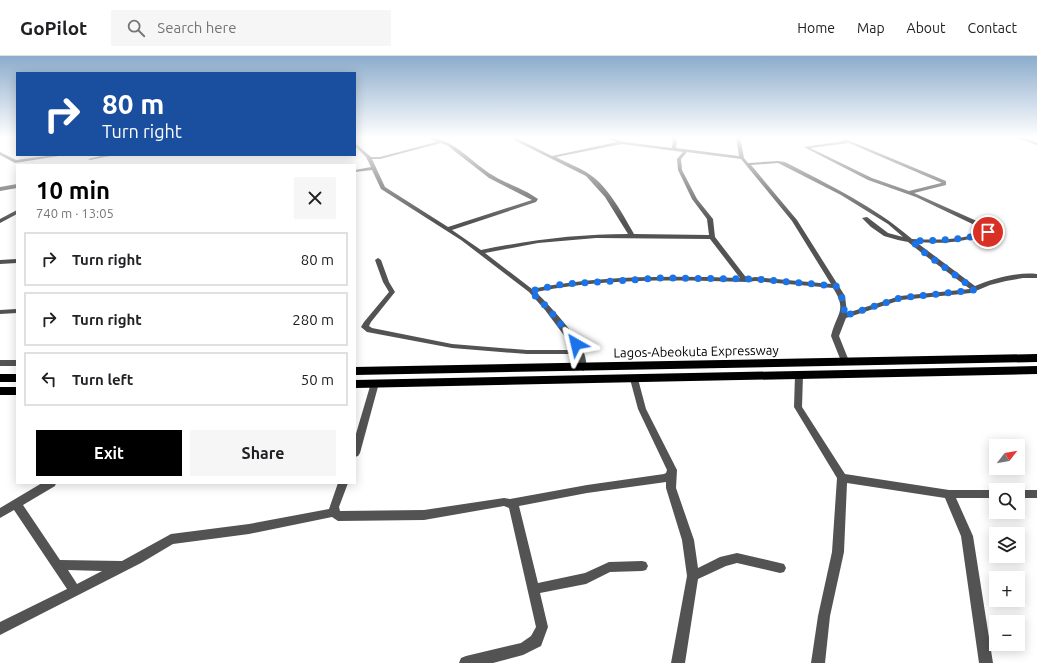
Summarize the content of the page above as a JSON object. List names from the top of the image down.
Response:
{
  "streets": {
    "highway": ["Lagos-Abeokuta Expressway"]
  },
  "north": "top right",
  "page": {
    "header": "GoPilot",
    "search": "Search here",
    "nav": [
      "Home",
      "Map",
      "About",
      "Contact"
    ],
    "turn": ["80 m", "Turn right"],
    "heading": ["10 min", "740 m · 13:05"],
    "list": [
      {
        "name": "Turn right",
        "value": "80 m"
      },
      {
        "name": "Turn right",
        "value": "280 m"
      },
      {
        "name": "Turn left",
        "value": "50 m"
      }
    ],
    "buttons": ["Exit", "Share"],
    "map_buttons": ["+", "−"]
  }
}
